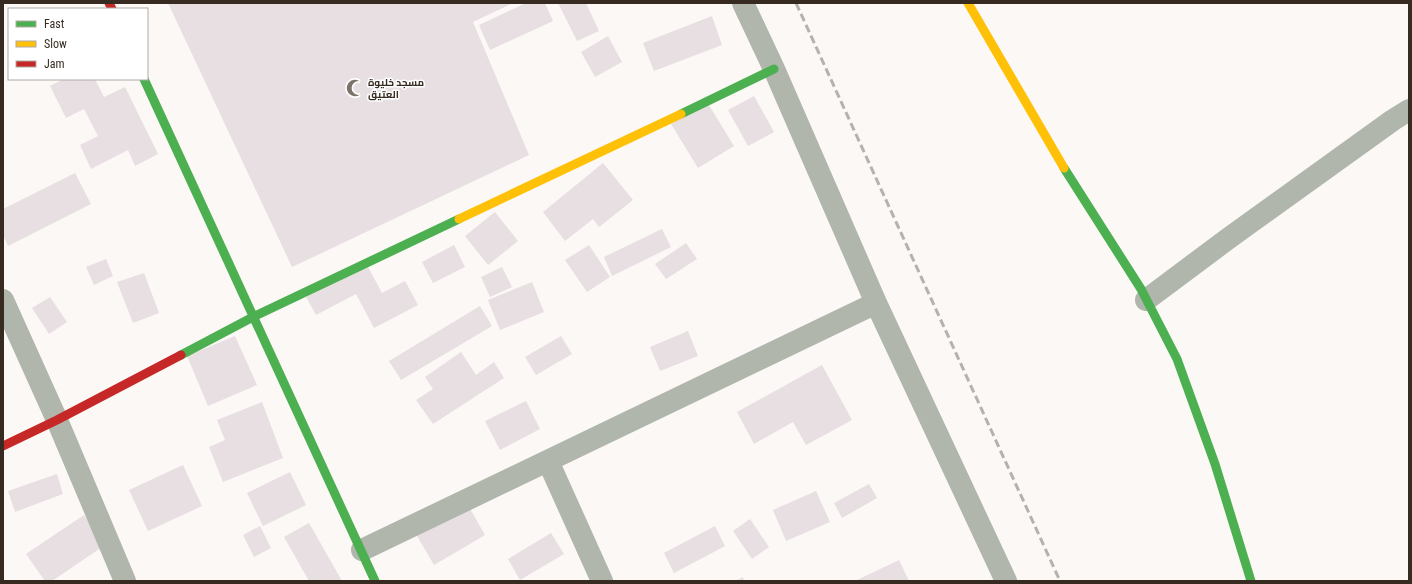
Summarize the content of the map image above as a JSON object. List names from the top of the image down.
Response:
{
  "places": {
    "mosque": ["مسجد خليوة العتيق"]
  },
  "legend": ["Fast", "Slow", "Jam"]
}
